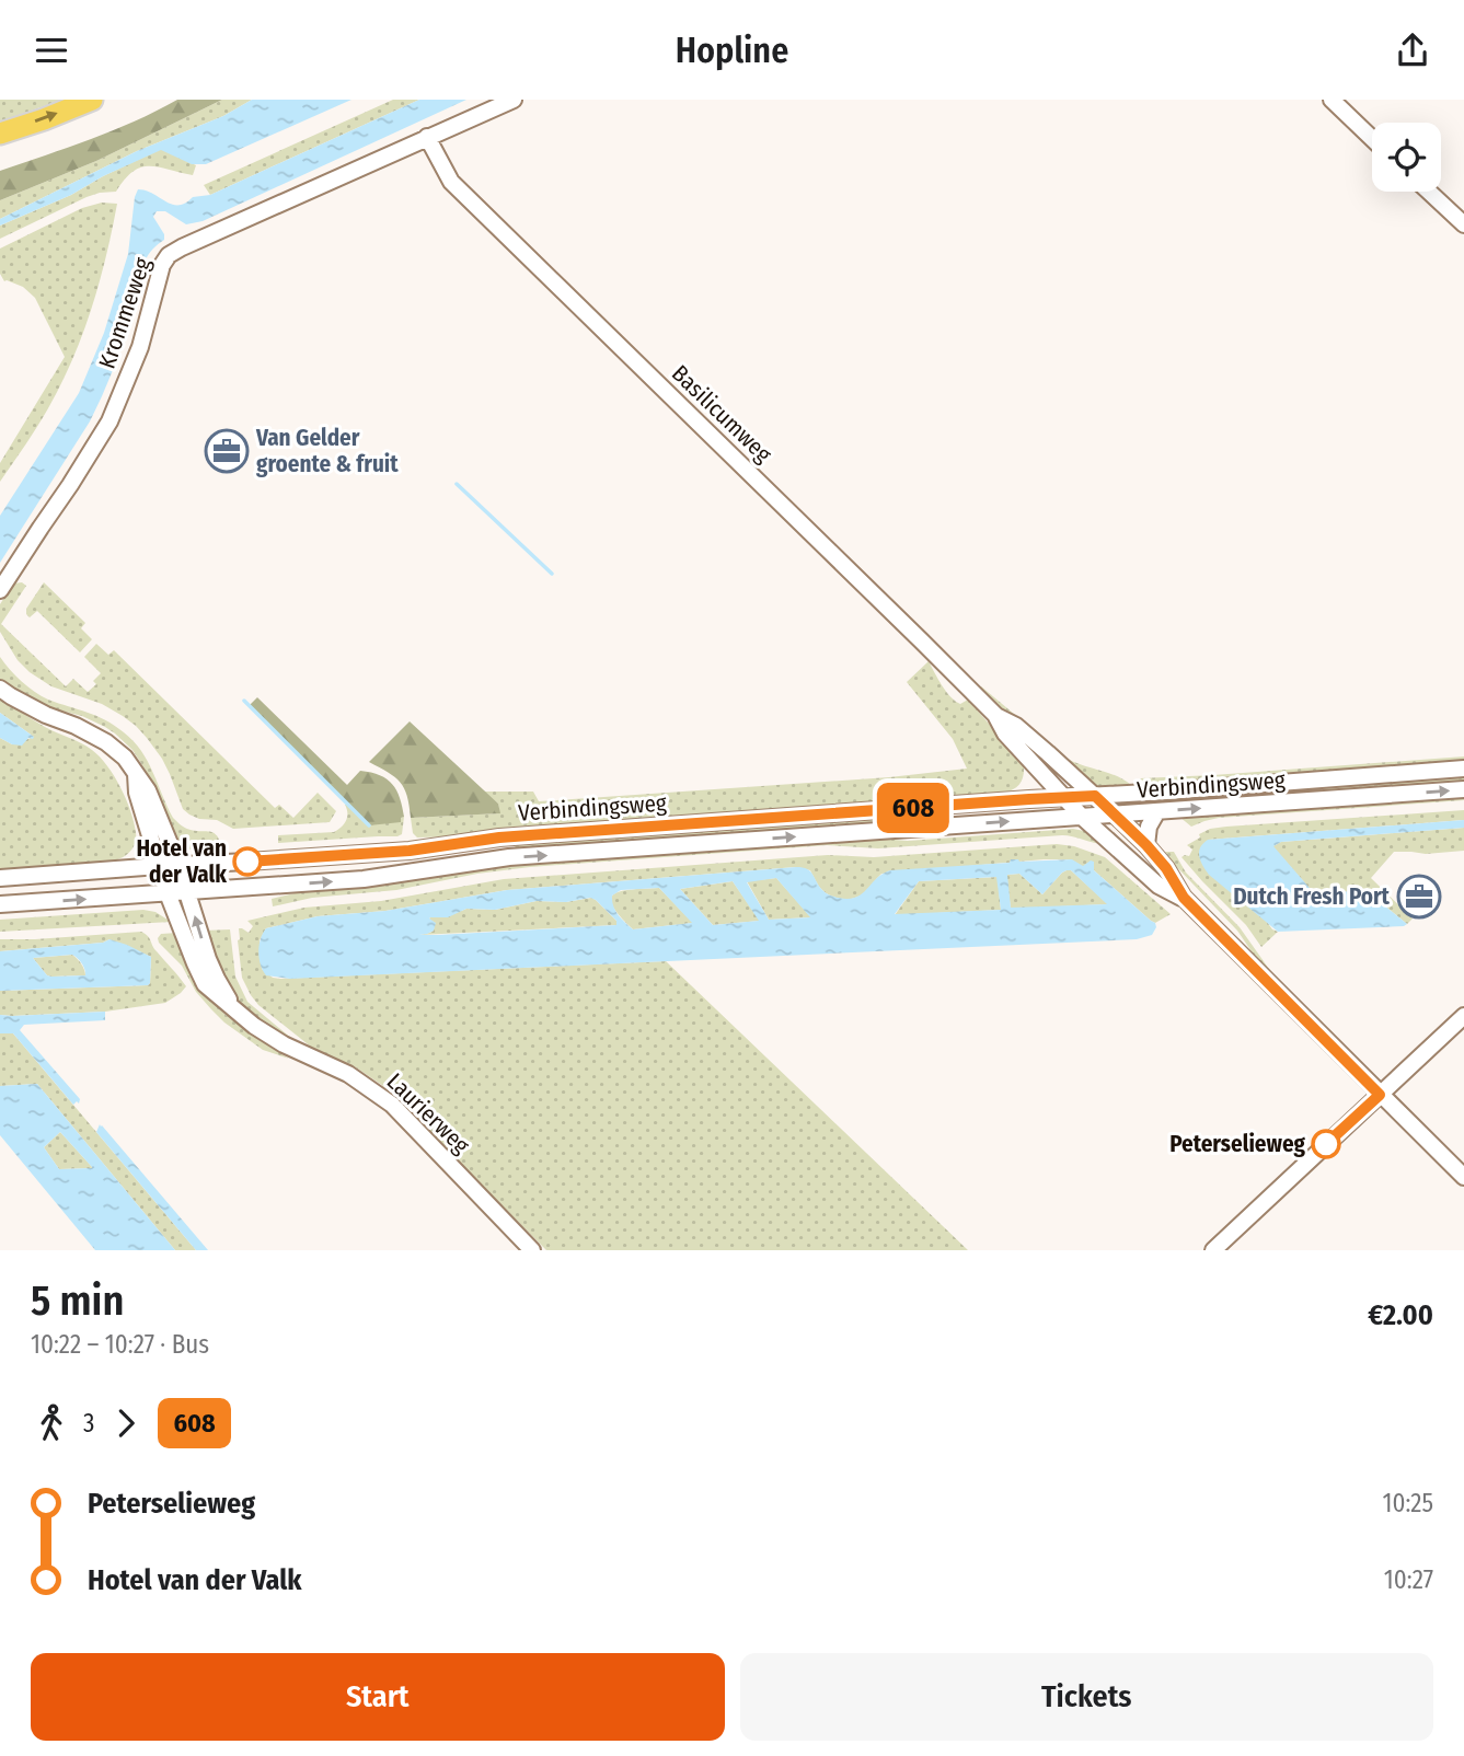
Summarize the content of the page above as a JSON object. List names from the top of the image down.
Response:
{
  "streets": {
    "street": [
      "Krommeweg",
      "Basilicumweg",
      "Verbindingsweg",
      "Laurierweg"
    ]
  },
  "crossings": [
    ["Krommeweg", "Basilicumweg"],
    ["Basilicumweg", "Verbindingsweg"],
    ["Verbindingsweg", "Laurierweg"]
  ],
  "places": {
    "office": ["Van Gelder groente & fruit", "Dutch Fresh Port"],
    "other": ["Hotel van der Valk", "Peterselieweg"]
  },
  "lines": ["bus line 608"],
  "page": {
    "header": "Hopline",
    "on_map": "608",
    "heading": ["5 min", "10:22 – 10:27 · Bus", "€2.00"],
    "legs": ["3", "608"],
    "list": [
      {
        "name": "Peterselieweg",
        "value": "10:25"
      },
      {
        "name": "Hotel van der Valk",
        "value": "10:27"
      }
    ],
    "buttons": ["Start", "Tickets"]
  }
}
